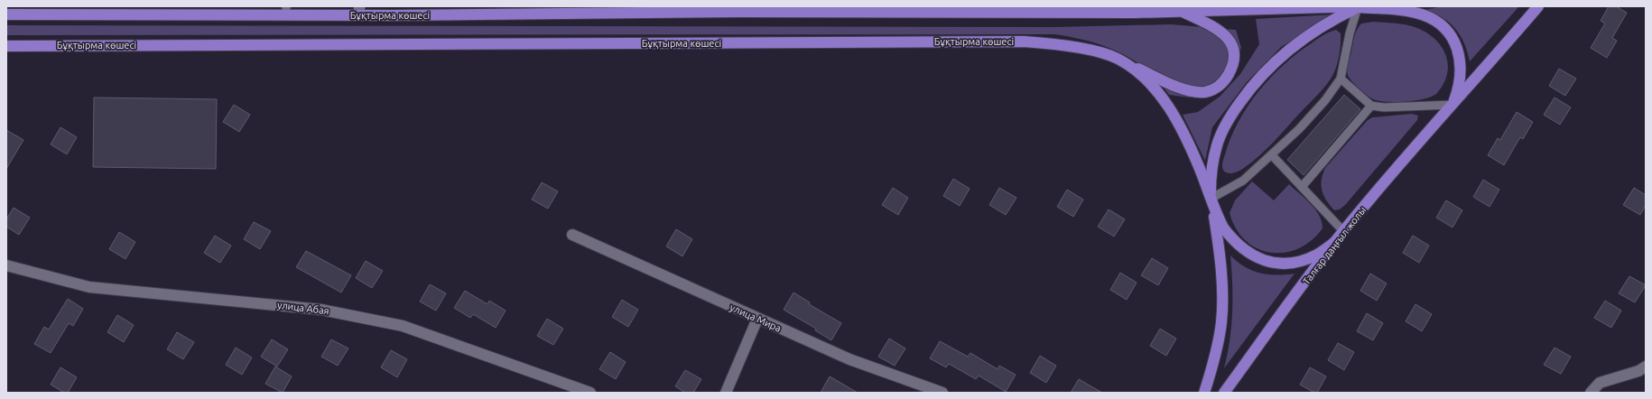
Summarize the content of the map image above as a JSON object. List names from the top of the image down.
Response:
{
  "streets": {
    "main road": ["Бұқтырма көшесі", "Талғар даңғыл жолы"],
    "street": ["улица Абая", "улица Мира"]
  },
  "crossings": [
    ["Бұқтырма көшесі", "Талғар даңғыл жолы"]
  ]
}
